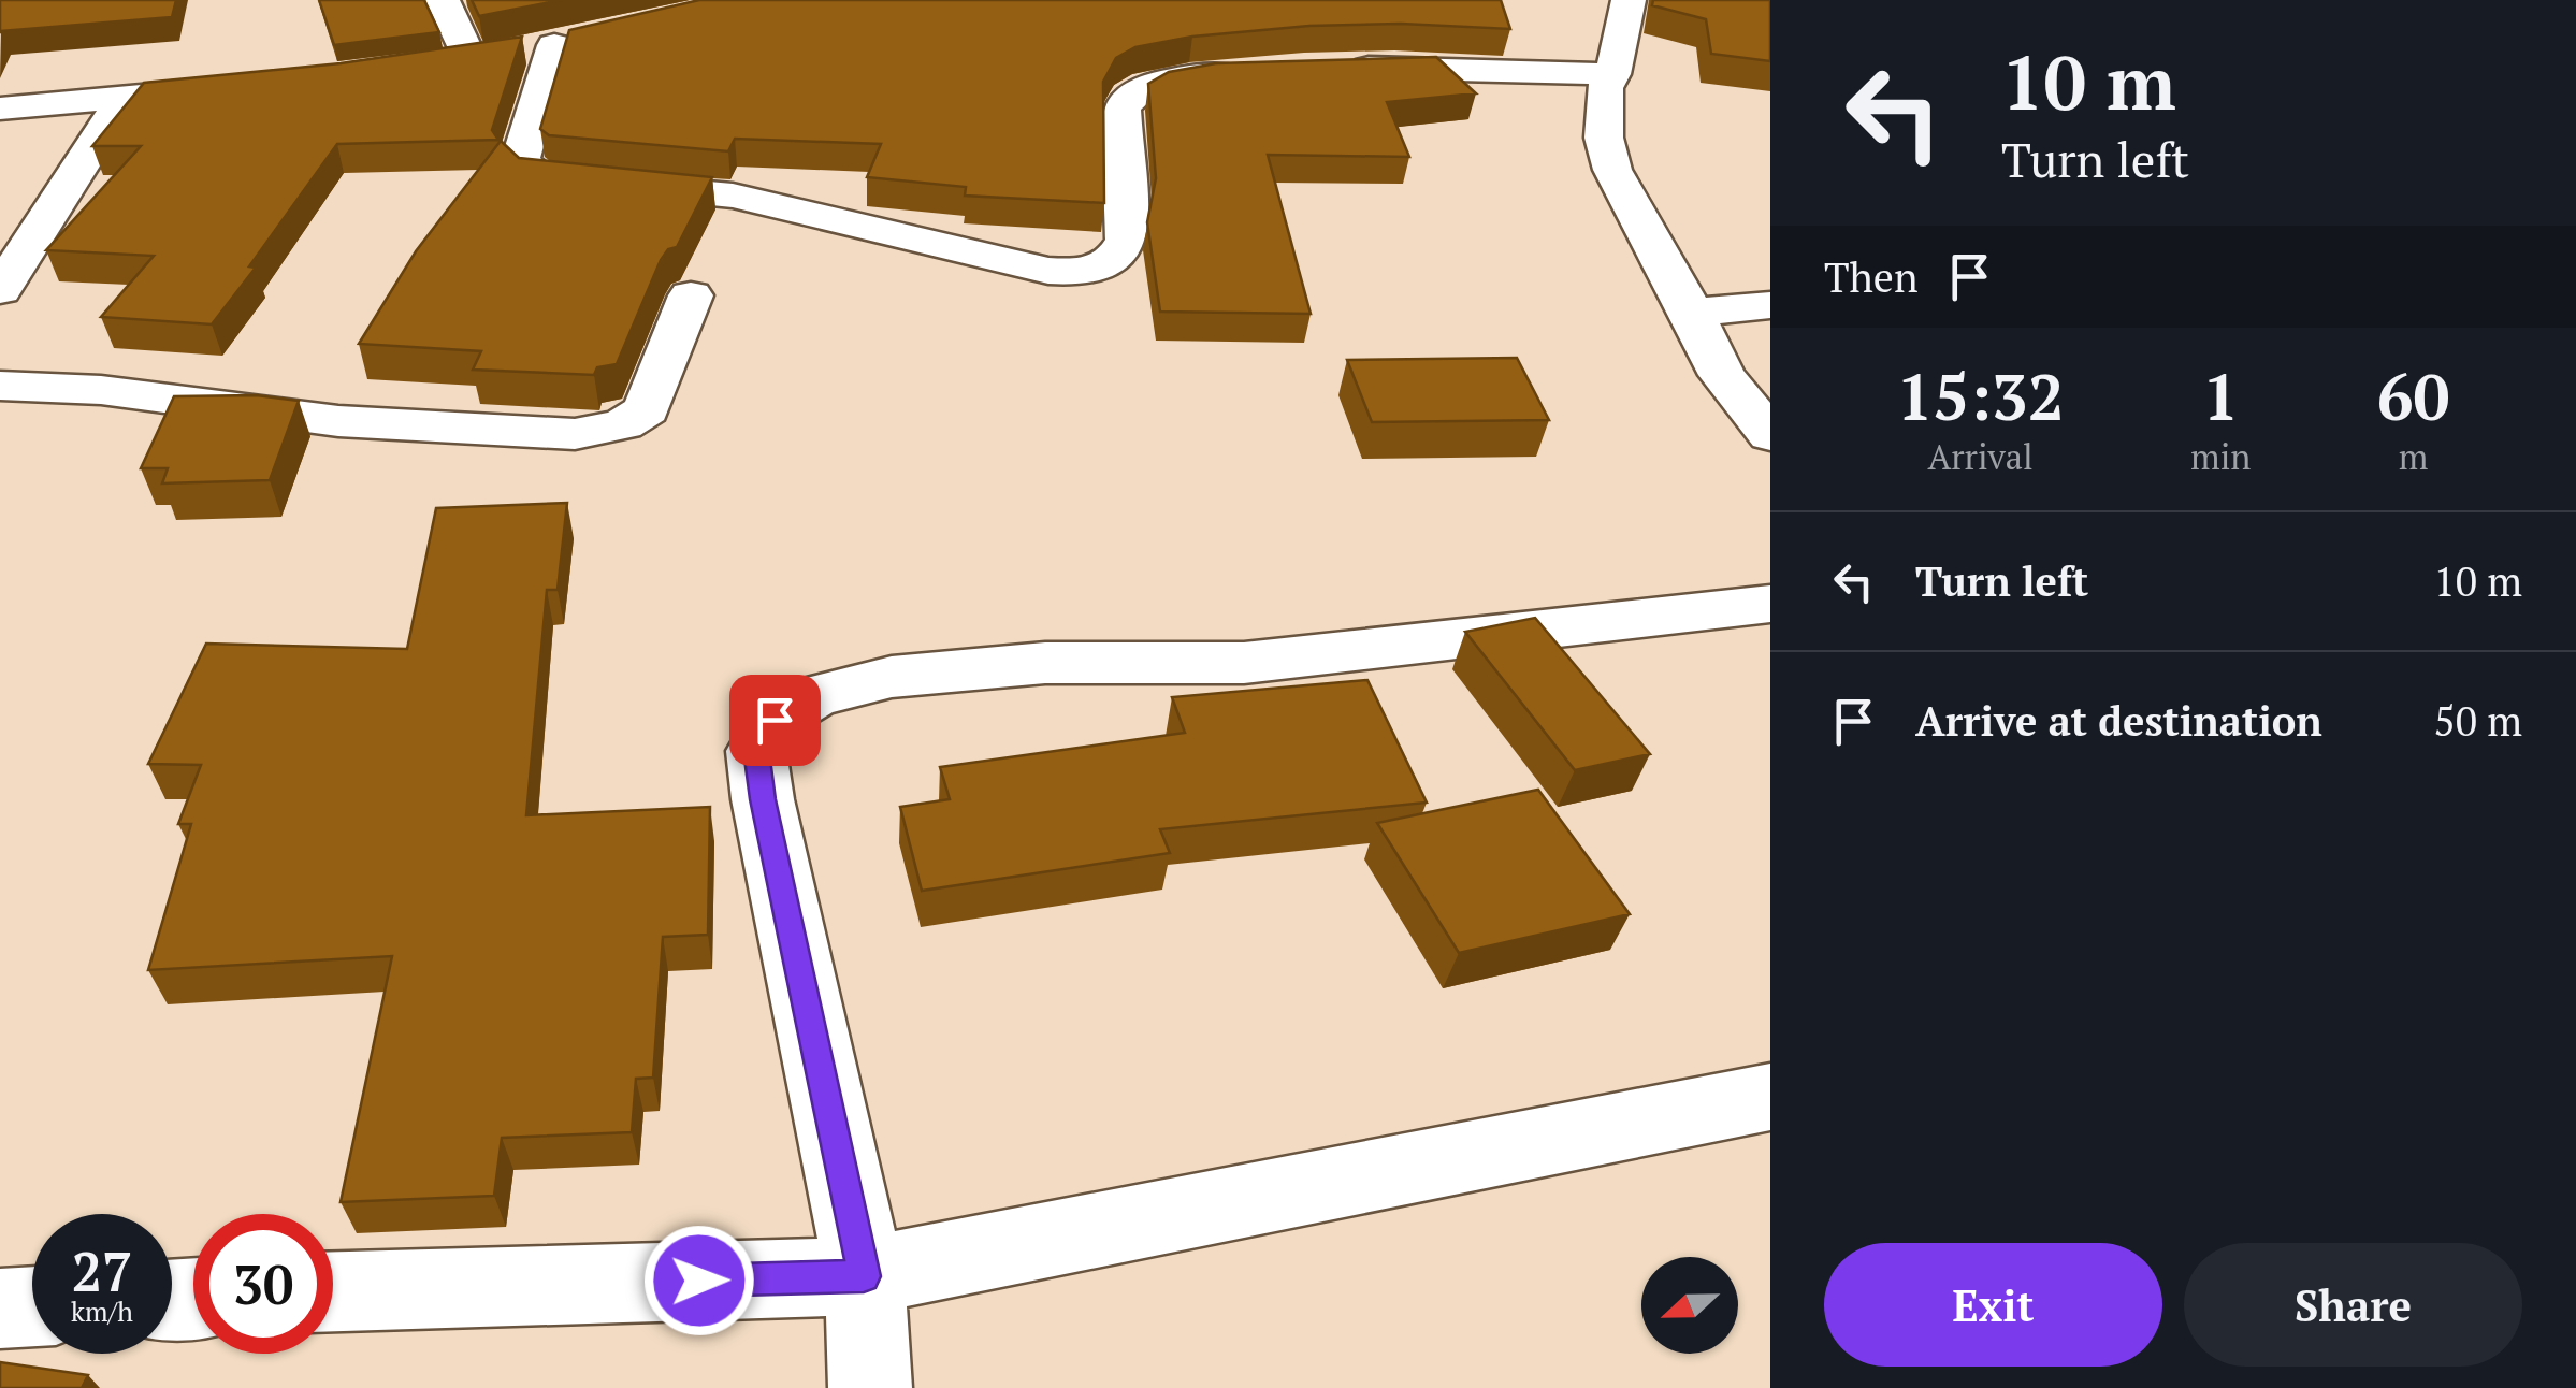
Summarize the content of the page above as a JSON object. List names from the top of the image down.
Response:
{
  "north": "left",
  "page": {
    "turn": ["10 m", "Turn left"],
    "then": "Then",
    "eta": [
      "15:32",
      "Arrival",
      "1",
      "min",
      "60",
      "m"
    ],
    "list": [
      {
        "name": "Turn left",
        "value": "10 m"
      },
      {
        "name": "Arrive at destination",
        "value": "50 m"
      }
    ],
    "speed": "27 km/h",
    "limit": "30",
    "buttons": ["Exit", "Share"]
  }
}
